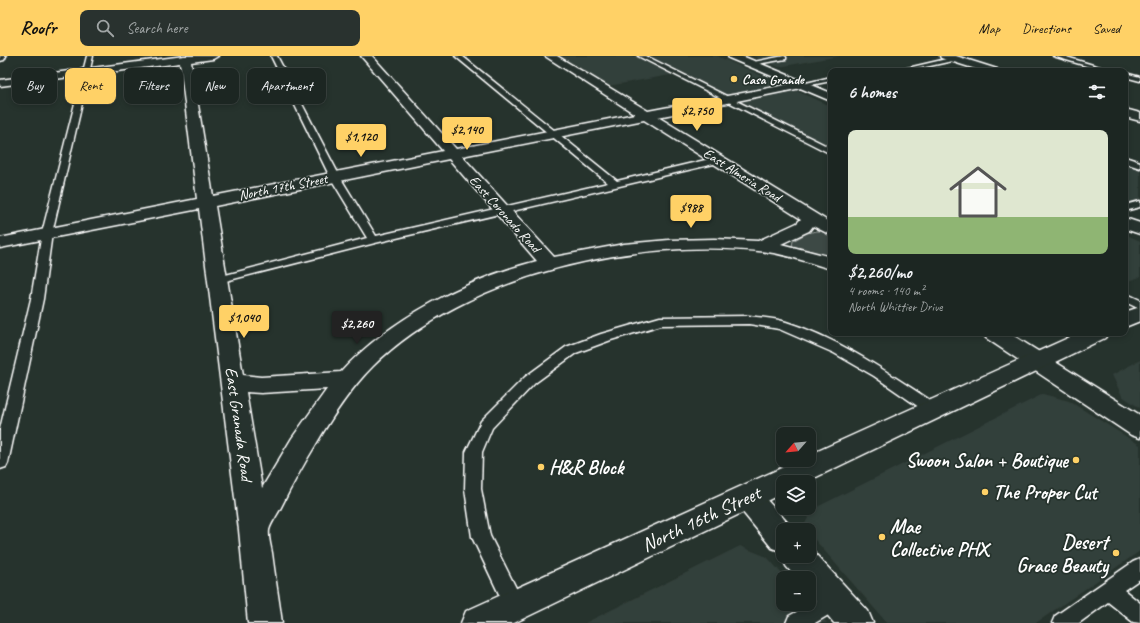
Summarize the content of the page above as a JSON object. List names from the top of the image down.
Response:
{
  "streets": {
    "street": [
      "East Almeria Road",
      "North 17th Street",
      "East Coronado Road",
      "East Granada Road",
      "North 16th Street"
    ]
  },
  "crossings": [
    ["East Almeria Road", "North 17th Street"],
    ["North 17th Street", "East Coronado Road"],
    ["North 17th Street", "East Granada Road"]
  ],
  "places": [
    "Casa Grande",
    "Swoon Salon + Boutique",
    "H&R Block",
    "The Proper Cut",
    "Mae Collective PHX",
    "Desert Grace Beauty"
  ],
  "north": "bottom left",
  "page": {
    "header": "Roofr",
    "search": "Search here",
    "nav": ["Map", "Directions", "Saved"],
    "chip": [
      "Buy",
      "Rent",
      "Filters",
      "New",
      "Apartment"
    ],
    "heading": "6 homes",
    "price": [
      "$2,750",
      "$2,140",
      "$1,120",
      "$988",
      "$1,040",
      "$2,260"
    ],
    "list": [
      {
        "name": "$2,260/mo",
        "note": "4 rooms · 140 m² · North Whittier Drive"
      }
    ],
    "map_buttons": ["+", "−"]
  }
}
